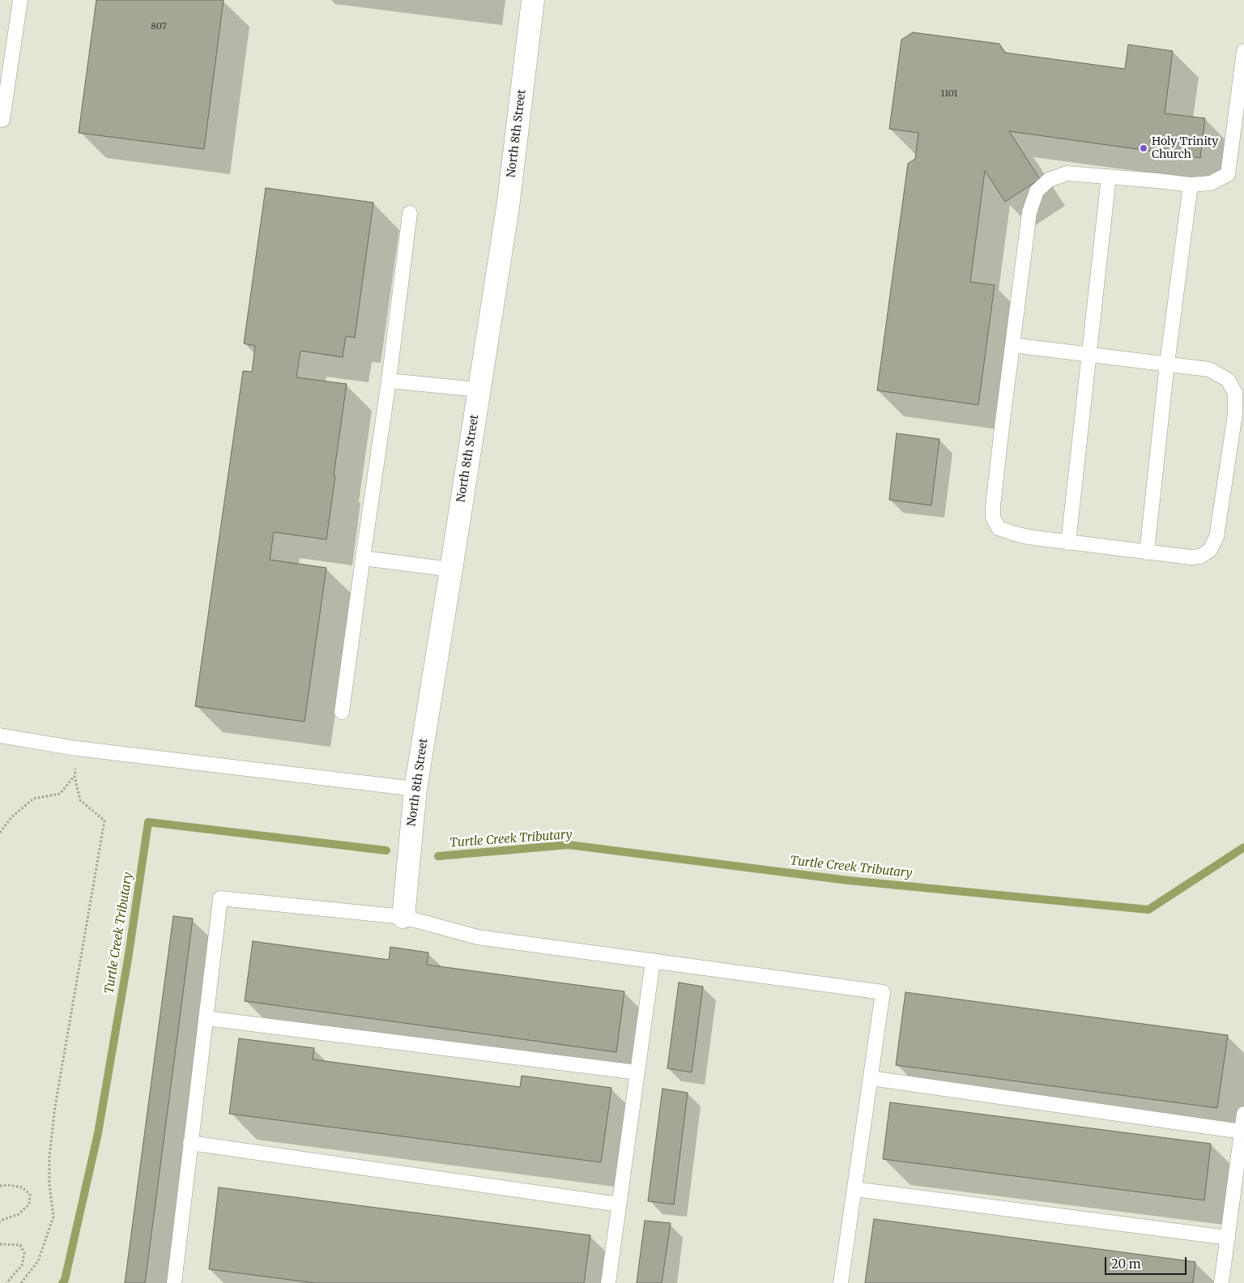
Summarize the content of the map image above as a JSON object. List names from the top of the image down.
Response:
{
  "streets": {
    "street": ["North 8th Street"]
  },
  "water": ["Turtle Creek Tributary"],
  "places": ["Holy Trinity Church"],
  "house_numbers": ["807", "1101"],
  "scale_bar": "20 m"
}
